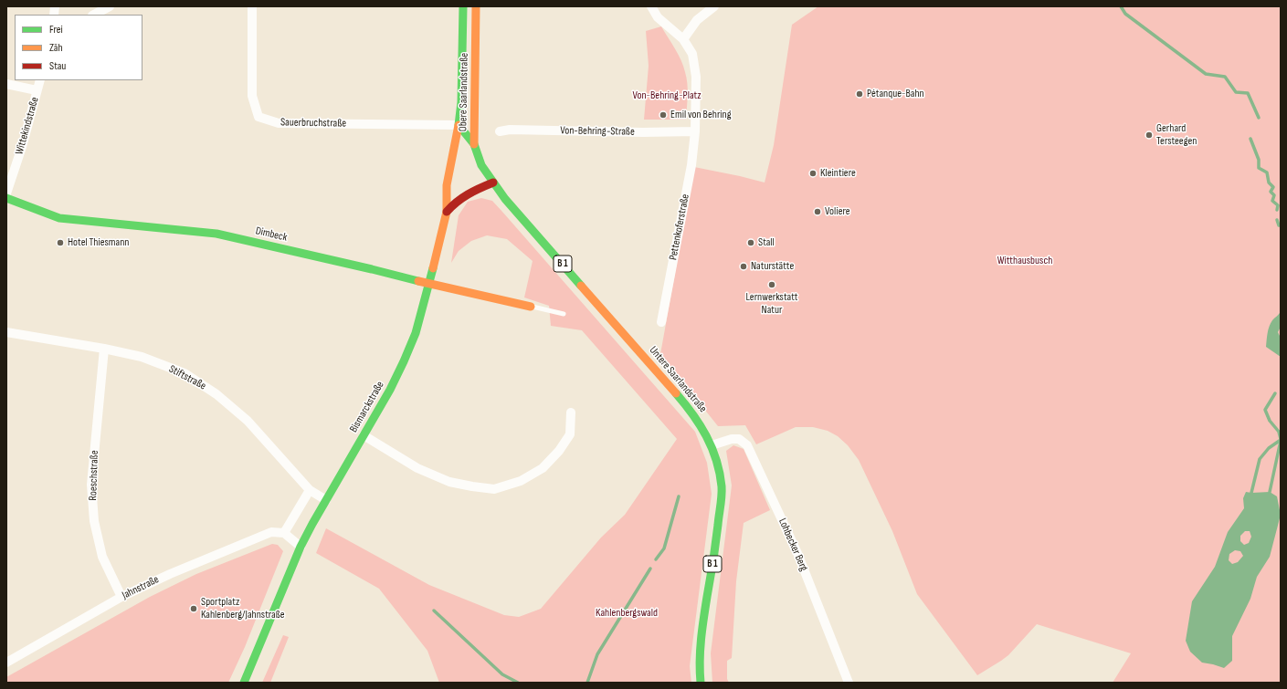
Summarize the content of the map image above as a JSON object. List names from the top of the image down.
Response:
{
  "streets": {
    "main road": [
      "Obere Saarlandstraße",
      "Dimbeck",
      "B 1",
      "Untere Saarlandstraße",
      "Bismarckstraße"
    ],
    "street": [
      "Sauerbruchstraße",
      "Wittekindstraße",
      "Von-Behring-Straße",
      "Pettenkoferstraße",
      "Stiftstraße",
      "Roeschstraße",
      "Lohbecker Berg",
      "Jahnstraße"
    ]
  },
  "crossings": [
    ["Obere Saarlandstraße", "Sauerbruchstraße"],
    ["Obere Saarlandstraße", "Untere Saarlandstraße"],
    ["Obere Saarlandstraße", "Bismarckstraße"],
    ["Sauerbruchstraße", "Bismarckstraße"],
    ["Von-Behring-Straße", "Pettenkoferstraße"],
    ["Dimbeck", "Bismarckstraße"],
    ["Stiftstraße", "Bismarckstraße"],
    ["Stiftstraße", "Roeschstraße"],
    ["Untere Saarlandstraße", "Lohbecker Berg"],
    ["Roeschstraße", "Jahnstraße"]
  ],
  "parks": ["Von-Behring-Platz", "Witthausbusch", "Kahlenbergswald"],
  "places": [
    "Pétanque-Bahn",
    "Emil von Behring",
    "Gerhard Tersteegen",
    "Kleintiere",
    "Voliere",
    "Hotel Thiesmann",
    "Stall",
    "Naturstätte",
    "Lernwerkstatt Natur",
    "Sportplatz Kahlenberg/Jahnstraße"
  ],
  "legend": ["Frei", "Zäh", "Stau"]
}
